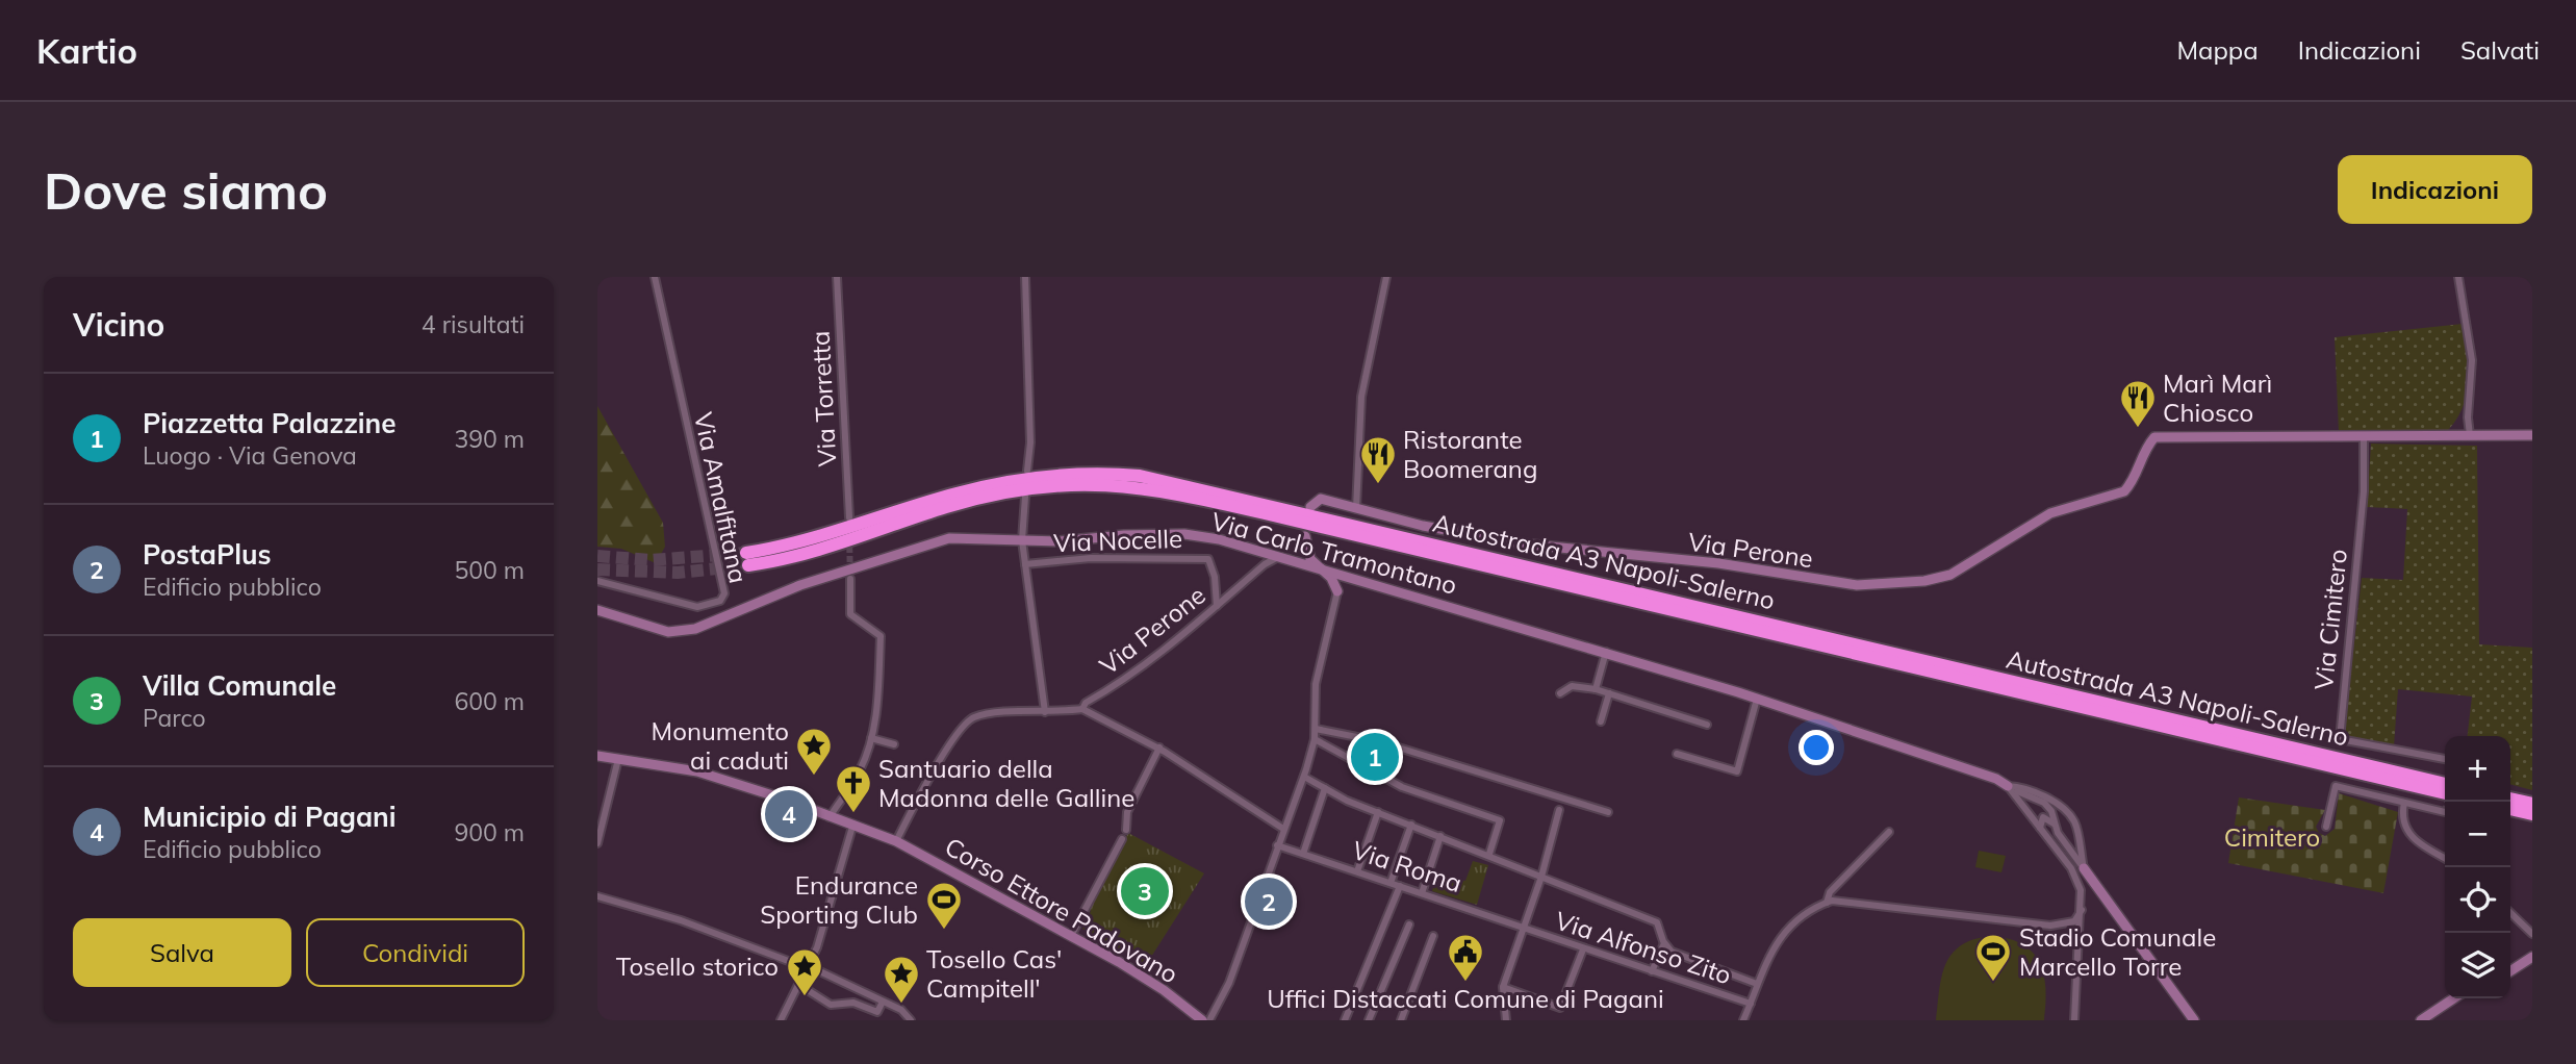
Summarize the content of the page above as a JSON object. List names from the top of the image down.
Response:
{
  "streets": {
    "highway": ["Autostrada A3 Napoli-Salerno"],
    "street": [
      "Via Torretta",
      "Via Amalfitana",
      "Via Nocelle",
      "Via Perone",
      "Via Carlo Tramontano",
      "Via Cimitero",
      "Via Roma",
      "Corso Ettore Padovano",
      "Via Alfonso Zito"
    ]
  },
  "crossings": [
    ["Via Nocelle", "Via Perone"],
    ["Via Perone", "Via Carlo Tramontano"],
    ["Via Perone", "Via Cimitero"],
    ["Via Roma", "Via Alfonso Zito"]
  ],
  "parks": ["Cimitero"],
  "places": {
    "restaurant": ["Marì Marì Chiosco", "Ristorante Boomerang"],
    "place": ["Monumento ai caduti", "Tosello storico", "Tosello Cas' Campitell'"],
    "church": ["Santuario della Madonna delle Galline"],
    "sports": ["Endurance Sporting Club", "Stadio Comunale Marcello Torre"],
    "public building": ["Uffici Distaccati Comune di Pagani"]
  },
  "page": {
    "header": "Kartio",
    "nav": ["Mappa", "Indicazioni", "Salvati"],
    "buttons": [
      "Indicazioni",
      ["Salva", "Condividi"]
    ],
    "title": "Dove siamo",
    "heading": ["Vicino", "4 risultati"],
    "list": [
      {
        "mark": "1",
        "name": "Piazzetta Palazzine",
        "note": "Luogo · Via Genova",
        "value": "390 m"
      },
      {
        "mark": "2",
        "name": "PostaPlus",
        "note": "Edificio pubblico",
        "value": "500 m"
      },
      {
        "mark": "3",
        "name": "Villa Comunale",
        "note": "Parco",
        "value": "600 m"
      },
      {
        "mark": "4",
        "name": "Municipio di Pagani",
        "note": "Edificio pubblico",
        "value": "900 m"
      }
    ],
    "pins": [
      "1",
      "4",
      "3",
      "2"
    ],
    "map_buttons": ["+", "−"]
  }
}
